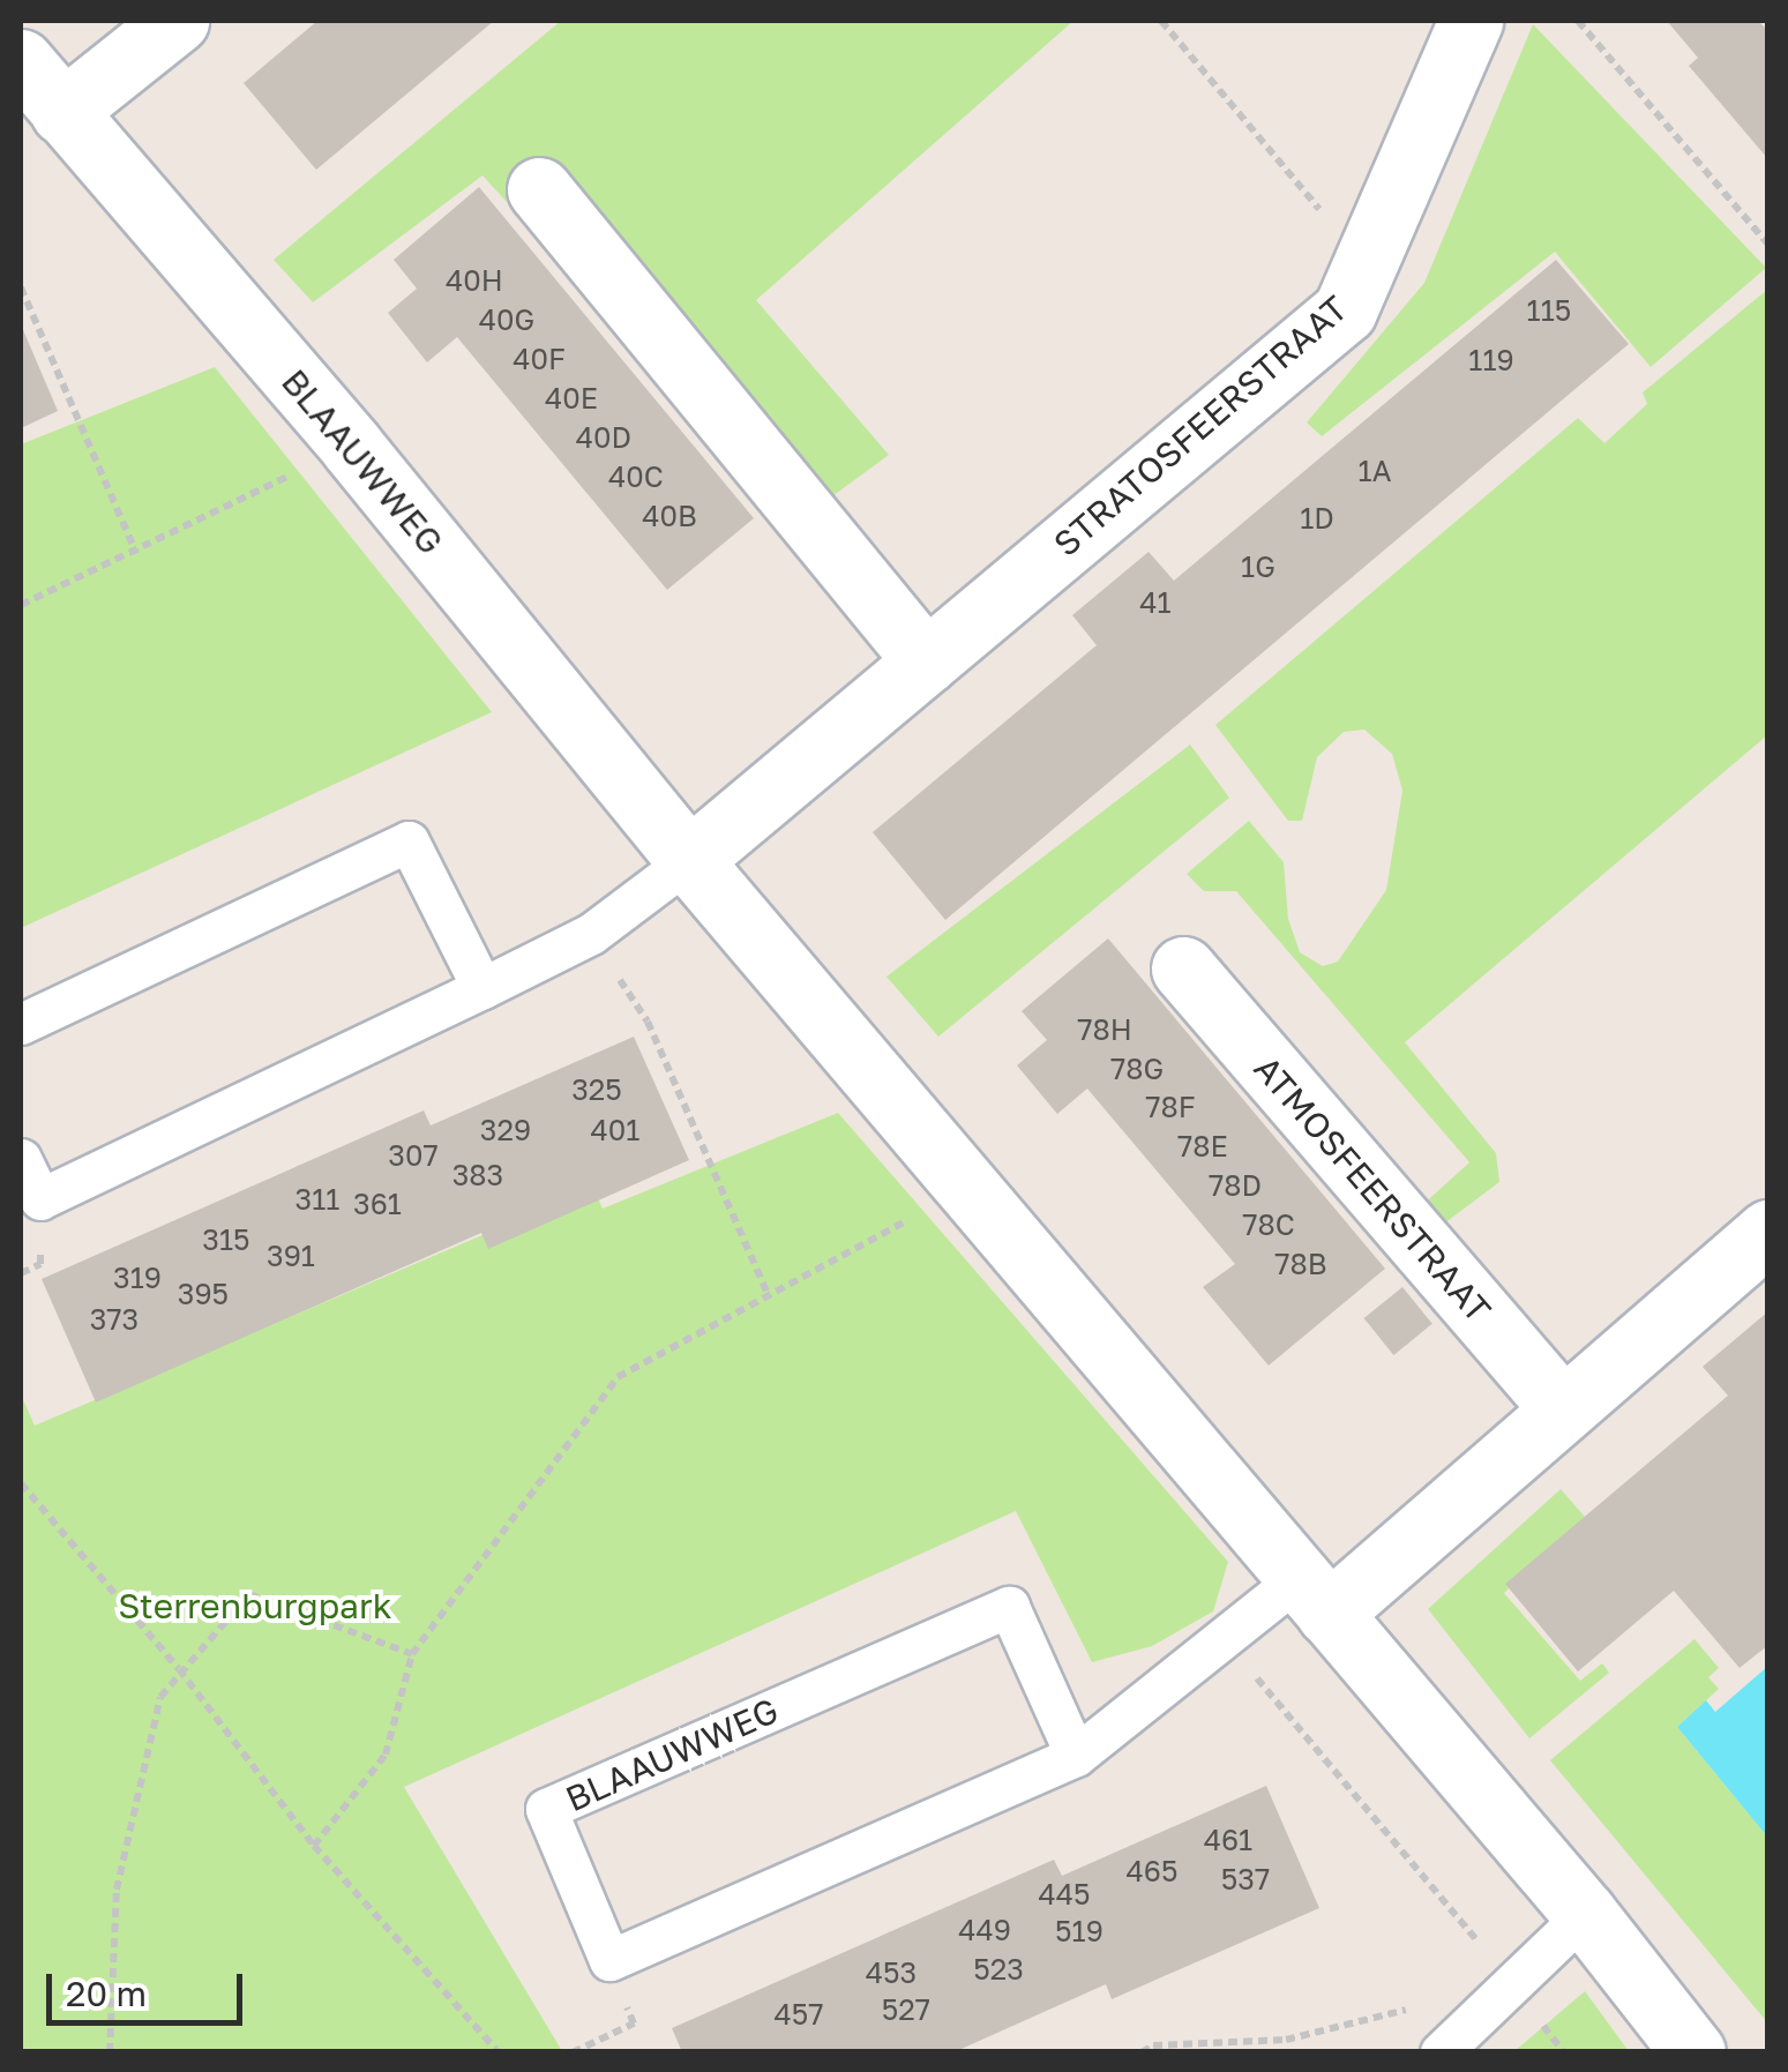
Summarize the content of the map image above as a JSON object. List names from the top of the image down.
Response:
{
  "streets": {
    "street": ["STRATOSFEERSTRAAT", "BLAAUWWEG", "ATMOSFEERSTRAAT"]
  },
  "crossings": [
    ["STRATOSFEERSTRAAT", "BLAAUWWEG"]
  ],
  "parks": ["Sterrenburgpark"],
  "house_numbers": [
    "40H",
    "115",
    "40G",
    "40F",
    "119",
    "40E",
    "40D",
    "1A",
    "40C",
    "40B",
    "1D",
    "1G",
    "41",
    "78H",
    "78G",
    "325",
    "78F",
    "329",
    "401",
    "78E",
    "307",
    "383",
    "78D",
    "311",
    "361",
    "78C",
    "315",
    "391",
    "78B",
    "319",
    "395",
    "373",
    "461",
    "465",
    "537",
    "445",
    "449",
    "519",
    "523",
    "453",
    "527",
    "457"
  ],
  "scale_bar": "20 m"
}
